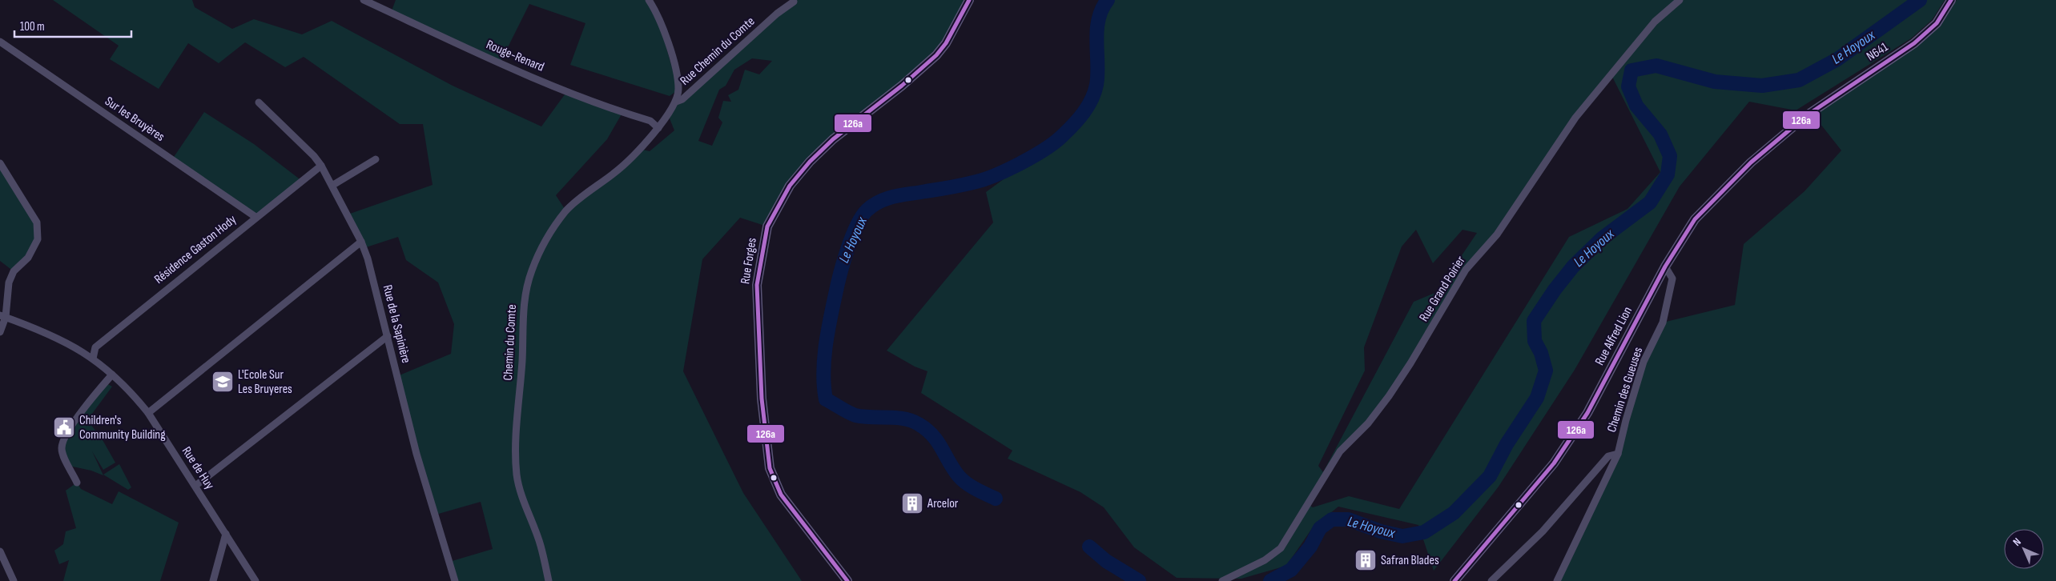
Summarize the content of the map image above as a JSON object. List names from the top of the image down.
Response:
{
  "streets": {
    "main road": ["N641", "Rue Forges", "Rue Alfred Lion"],
    "street": [
      "Rue Chemin du Comte",
      "Rouge-Renard",
      "Sur les Bruyères",
      "Résidence Gaston Hody",
      "Rue Grand Poirier",
      "Rue de la Sapinière",
      "Chemin du Comte",
      "Chemin des Gueuses",
      "Rue de Huy"
    ]
  },
  "crossings": [
    ["Rue Chemin du Comte", "Rouge-Renard"],
    ["Rue Chemin du Comte", "Chemin du Comte"],
    ["N641", "Rue Alfred Lion"],
    ["Rouge-Renard", "Chemin du Comte"],
    ["Sur les Bruyères", "Résidence Gaston Hody"],
    ["Résidence Gaston Hody", "Rue de la Sapinière"],
    ["Résidence Gaston Hody", "Rue de Huy"],
    ["Rue Alfred Lion", "Chemin des Gueuses"]
  ],
  "water": ["Le Hoyoux"],
  "places": {
    "school or university": ["L'Ecole Sur Les Bruyeres"],
    "public building": ["Children's Community Building"],
    "building": ["Arcelor", "Safran Blades"]
  },
  "lines": ["transit line 126a"],
  "scale_bar": "100 m",
  "north": "top left"
}
